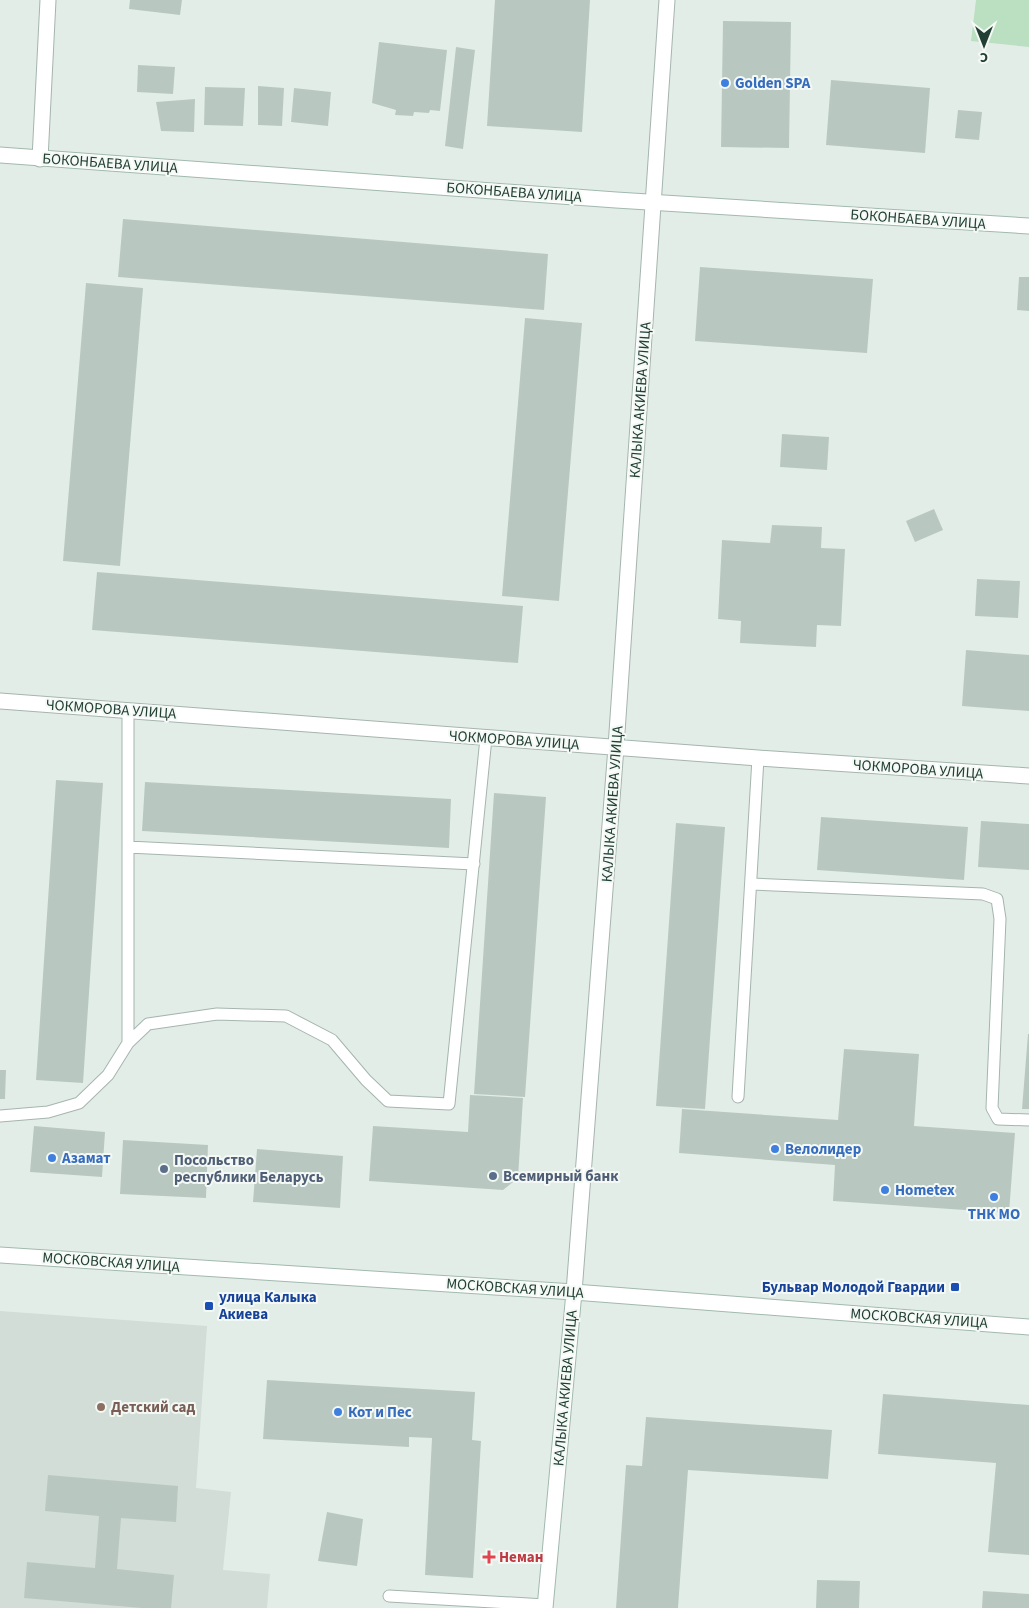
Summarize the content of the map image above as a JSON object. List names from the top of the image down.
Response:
{
  "streets": {
    "street": [
      "БОКОНБАЕВА УЛИЦА",
      "КАЛЫКА АКИЕВА УЛИЦА",
      "ЧОКМОРОВА УЛИЦА",
      "МОСКОВСКАЯ УЛИЦА"
    ]
  },
  "crossings": [
    ["БОКОНБАЕВА УЛИЦА", "КАЛЫКА АКИЕВА УЛИЦА"],
    ["КАЛЫКА АКИЕВА УЛИЦА", "ЧОКМОРОВА УЛИЦА"],
    ["КАЛЫКА АКИЕВА УЛИЦА", "МОСКОВСКАЯ УЛИЦА"]
  ],
  "places": {
    "other": [
      "Golden SPA",
      "Велолидер",
      "Азамат",
      "Посольство республики Беларусь",
      "Всемирный банк",
      "Hometex",
      "ТНК МО",
      "Детский сад",
      "Кот и Пес"
    ],
    "transit": ["Бульвар Молодой Гвардии", "улица Калыка Акиева"],
    "health": ["Неман"]
  },
  "north": "bottom"
}
